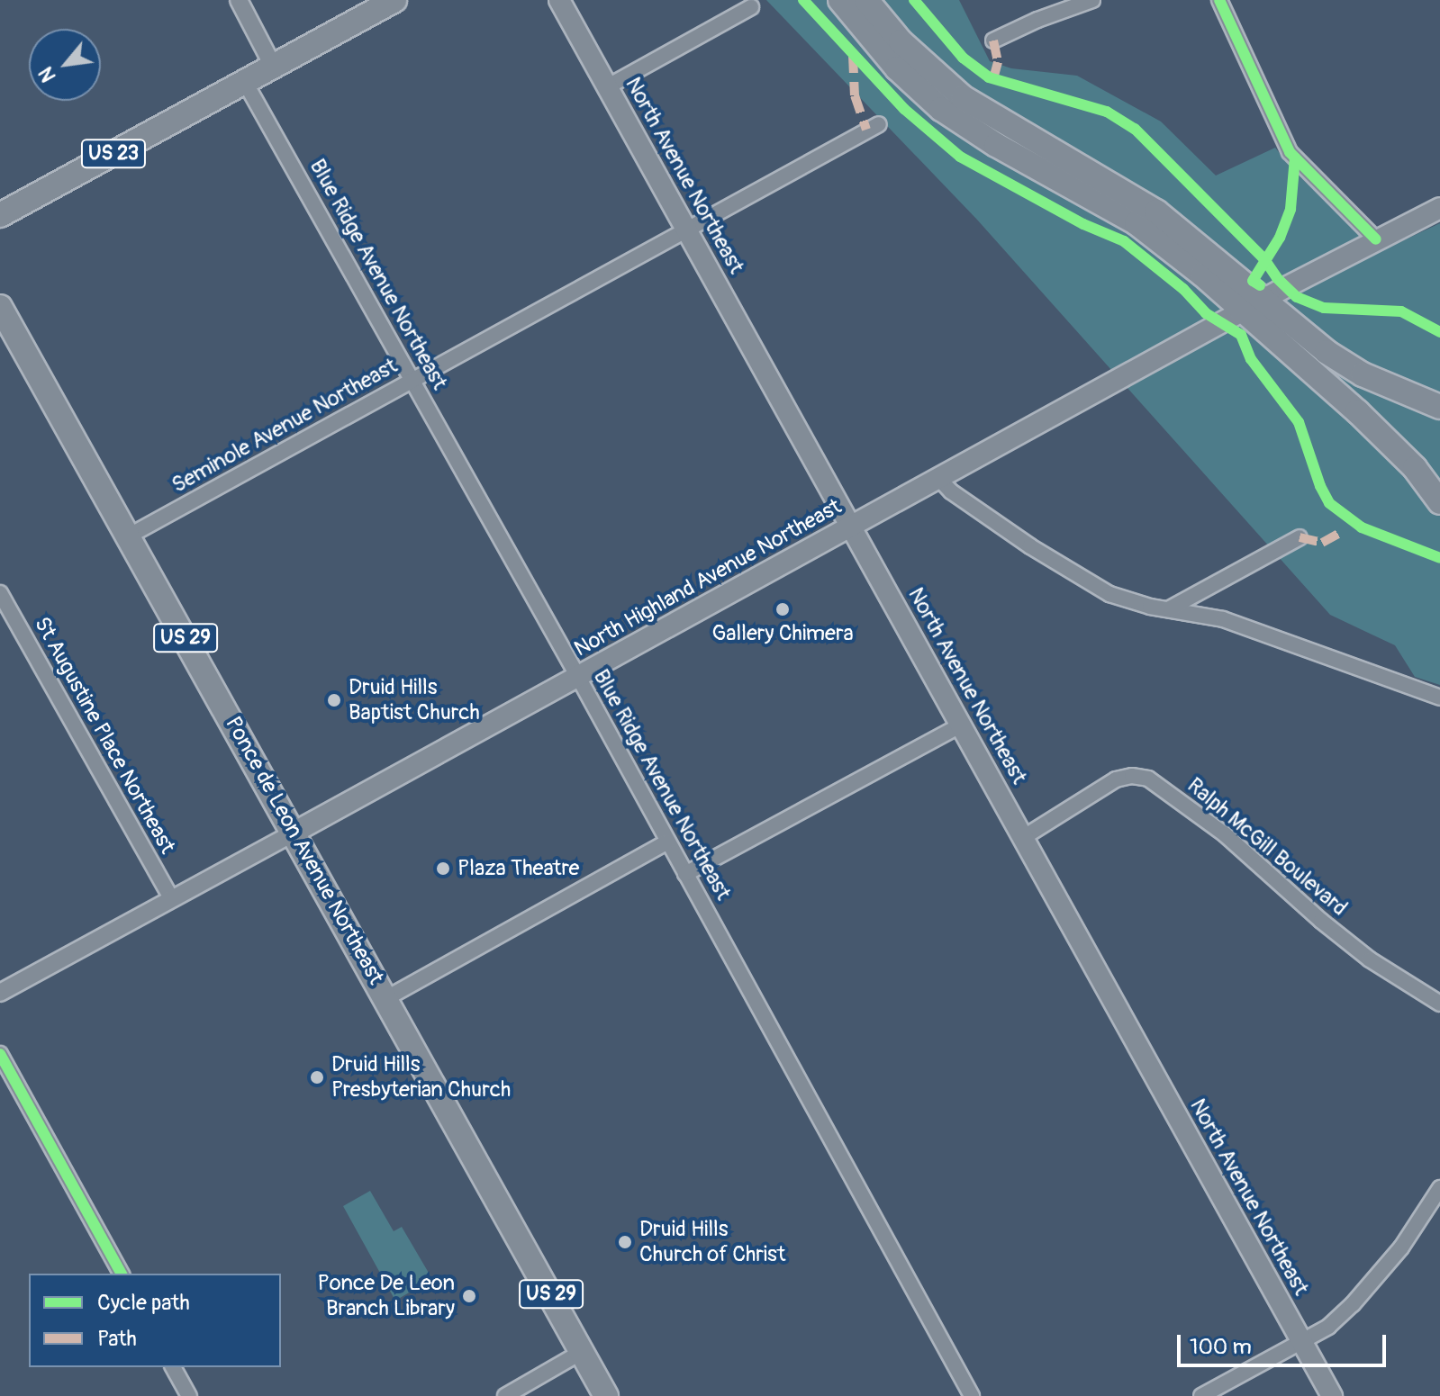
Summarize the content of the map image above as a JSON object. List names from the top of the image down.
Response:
{
  "streets": {
    "highway": ["US 23", "US 29", "Ponce de Leon Avenue Northeast"],
    "main road": ["North Avenue Northeast", "North Highland Avenue Northeast"],
    "street": [
      "Blue Ridge Avenue Northeast",
      "Seminole Avenue Northeast",
      "St Augustine Place Northeast",
      "Ralph McGill Boulevard"
    ]
  },
  "crossings": [
    ["US 23", "Blue Ridge Avenue Northeast"],
    ["North Avenue Northeast", "Seminole Avenue Northeast"],
    ["North Avenue Northeast", "North Highland Avenue Northeast"],
    ["North Avenue Northeast", "Ralph McGill Boulevard"],
    ["Blue Ridge Avenue Northeast", "Seminole Avenue Northeast"],
    ["Blue Ridge Avenue Northeast", "North Highland Avenue Northeast"],
    ["Seminole Avenue Northeast", "Ponce de Leon Avenue Northeast"],
    ["North Highland Avenue Northeast", "St Augustine Place Northeast"],
    ["North Highland Avenue Northeast", "Ponce de Leon Avenue Northeast"]
  ],
  "places": [
    "Gallery Chimera",
    "Druid Hills Baptist Church",
    "Plaza Theatre",
    "Druid Hills Presbyterian Church",
    "Druid Hills Church of Christ",
    "Ponce De Leon Branch Library"
  ],
  "legend": ["Cycle path", "Path"],
  "scale_bar": "100 m",
  "north": "bottom left"
}
